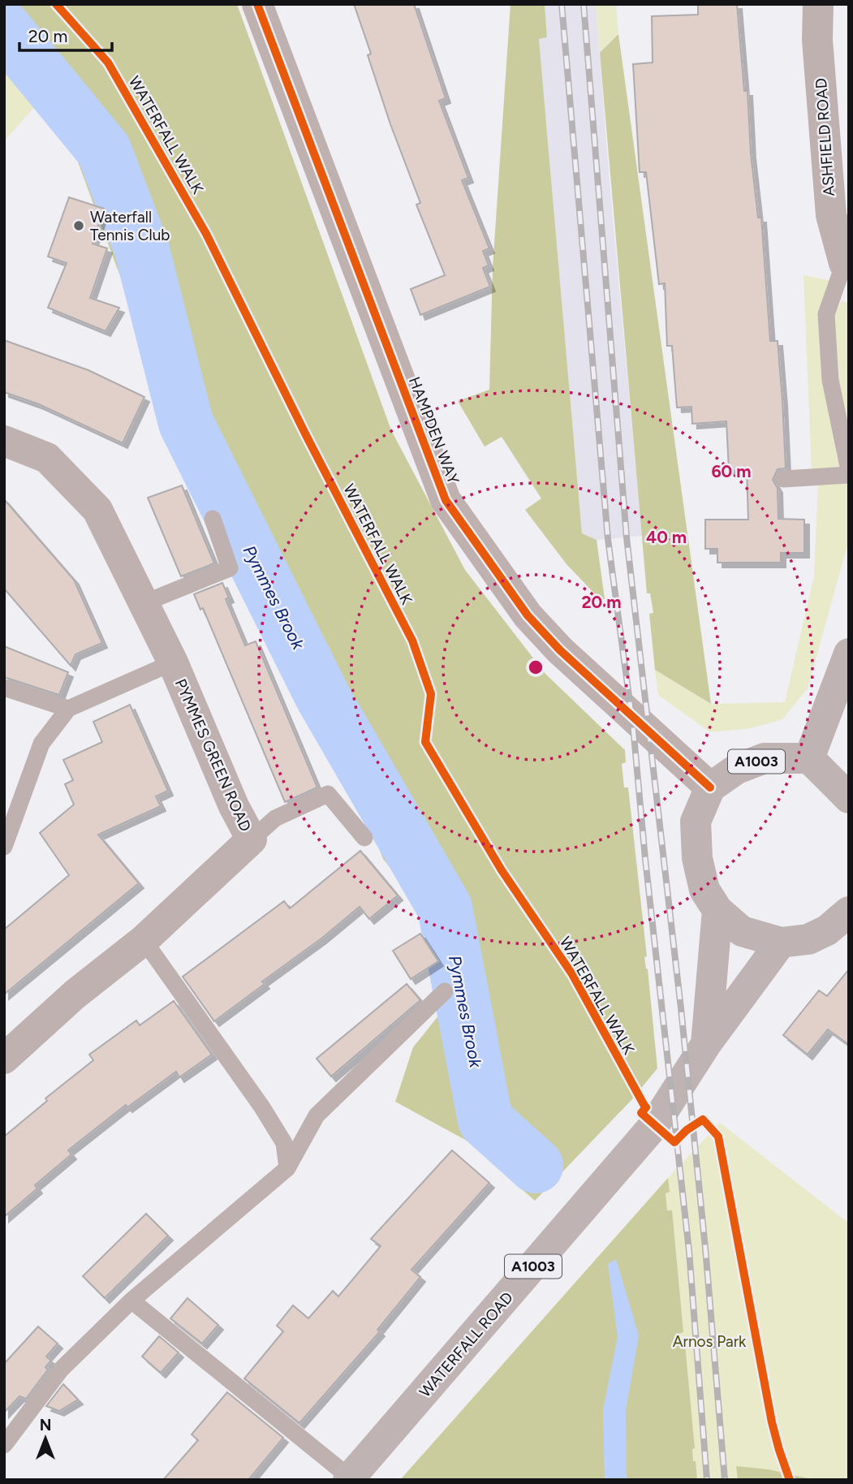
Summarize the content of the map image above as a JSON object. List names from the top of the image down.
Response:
{
  "streets": {
    "main road": ["A1003", "WATERFALL ROAD"],
    "street": ["ASHFIELD ROAD", "HAMPDEN WAY", "PYMMES GREEN ROAD"],
    "cycle path": ["WATERFALL WALK"]
  },
  "crossings": [
    ["HAMPDEN WAY", "A1003"],
    ["A1003", "WATERFALL ROAD"]
  ],
  "water": ["Pymmes Brook"],
  "parks": ["Arnos Park"],
  "places": ["Waterfall Tennis Club"],
  "scale_bar": "20 m",
  "north": "top",
  "rings": ["60 m", "40 m", "20 m"]
}
